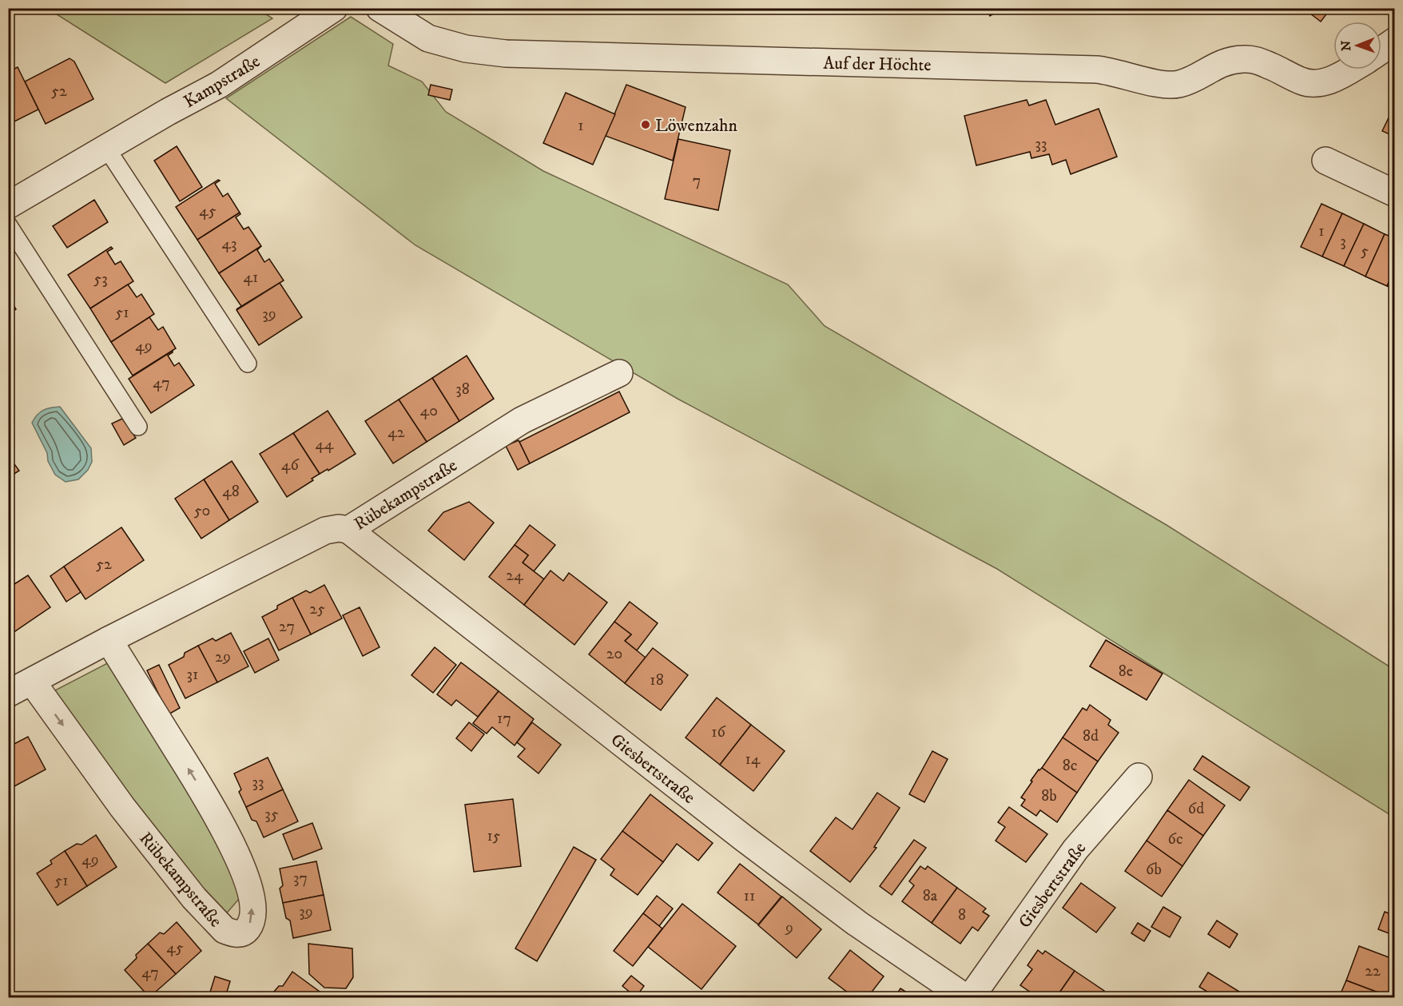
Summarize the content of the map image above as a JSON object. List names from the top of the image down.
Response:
{
  "streets": {
    "street": [
      "Auf der Höchte",
      "Kampstraße",
      "Rübekampstraße",
      "Giesbertstraße"
    ]
  },
  "crossings": [
    ["Rübekampstraße", "Giesbertstraße"]
  ],
  "places": ["Löwenzahn"],
  "house_numbers": [
    "52",
    "1",
    "33",
    "7",
    "45",
    "1",
    "3",
    "43",
    "5",
    "41",
    "53",
    "51",
    "39",
    "49",
    "47",
    "38",
    "40",
    "42",
    "44",
    "46",
    "48",
    "50",
    "52",
    "24",
    "25",
    "27",
    "20",
    "29",
    "8e",
    "31",
    "18",
    "17",
    "16",
    "8d",
    "14",
    "8c",
    "33",
    "8b",
    "6d",
    "35",
    "15",
    "6c",
    "49",
    "6b",
    "37",
    "51",
    "11",
    "8a",
    "39",
    "8",
    "9",
    "45",
    "22",
    "47"
  ],
  "north": "left"
}
